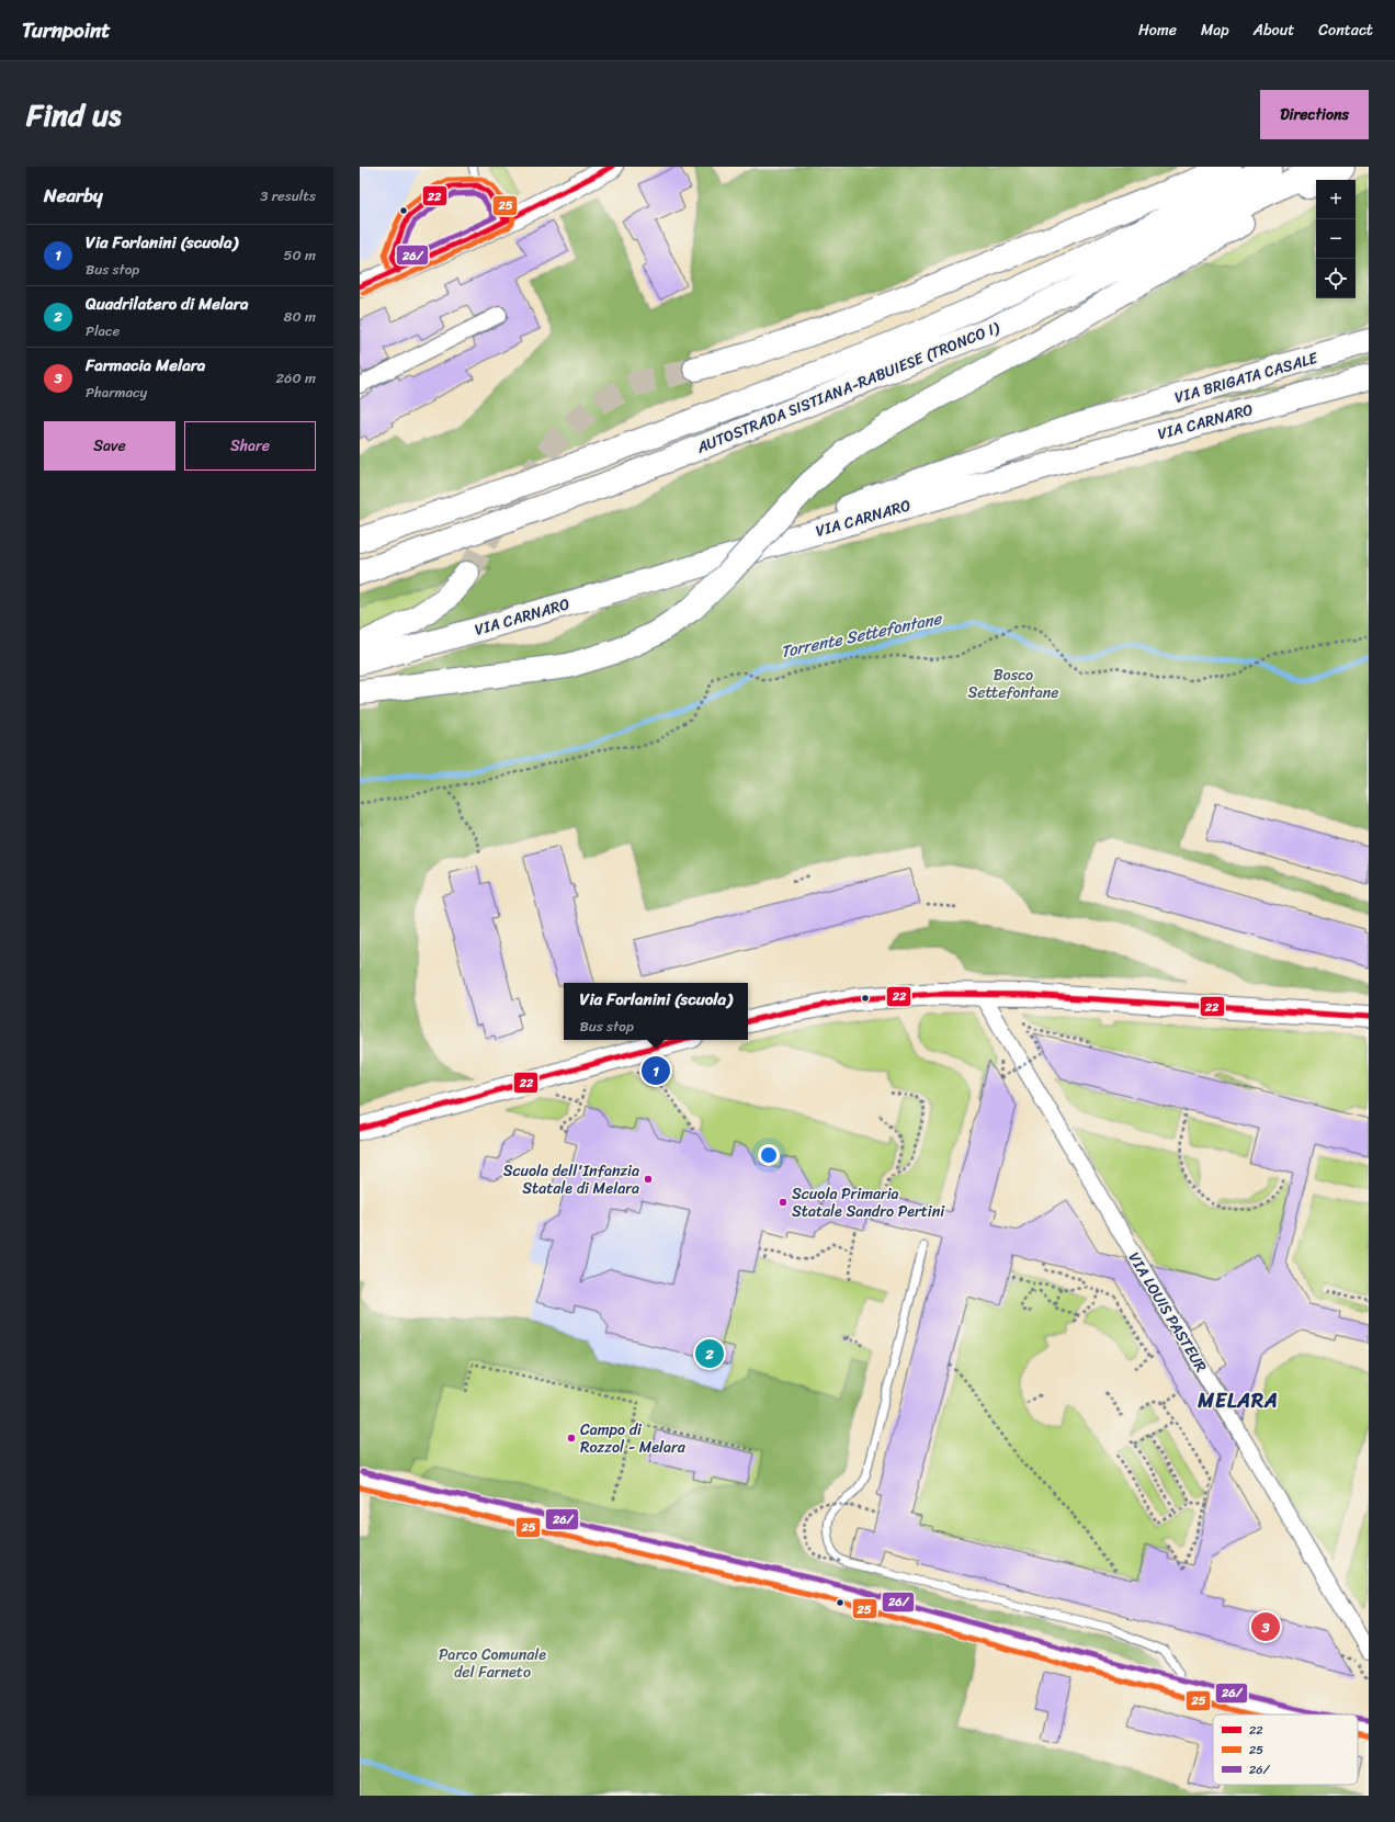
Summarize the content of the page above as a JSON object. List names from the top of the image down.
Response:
{
  "streets": {
    "main road": ["VIA BRIGATA CASALE", "AUTOSTRADA SISTIANA-RABUIESE (TRONCO I)", "VIA CARNARO"],
    "street": ["VIA LOUIS PASTEUR"]
  },
  "crossings": [
    ["VIA BRIGATA CASALE", "VIA CARNARO"]
  ],
  "districts": ["MELARA"],
  "water": ["Torrente Settefontane"],
  "parks": ["Bosco Settefontane", "Parco Comunale del Farneto"],
  "places": ["Scuola dell'Infanzia Statale di Melara", "Scuola Primaria Statale Sandro Pertini", "Campo di Rozzol - Melara"],
  "lines": ["transit line 22", "transit line 25", "transit line 26/"],
  "legend": ["22", "25", "26/"],
  "page": {
    "header": "Turnpoint",
    "nav": [
      "Home",
      "Map",
      "About",
      "Contact"
    ],
    "title": "Find us",
    "buttons": [
      "Directions",
      ["Save", "Share"]
    ],
    "heading": ["Nearby", "3 results"],
    "map_buttons": ["+", "−"],
    "list": [
      {
        "mark": "1",
        "name": "Via Forlanini (scuola)",
        "note": "Bus stop",
        "value": "50 m"
      },
      {
        "mark": "2",
        "name": "Quadrilatero di Melara",
        "note": "Place",
        "value": "80 m"
      },
      {
        "mark": "3",
        "name": "Farmacia Melara",
        "note": "Pharmacy",
        "value": "260 m"
      }
    ],
    "popup": ["Via Forlanini (scuola)", "Bus stop"],
    "pins": ["1", "2", "3"]
  }
}
